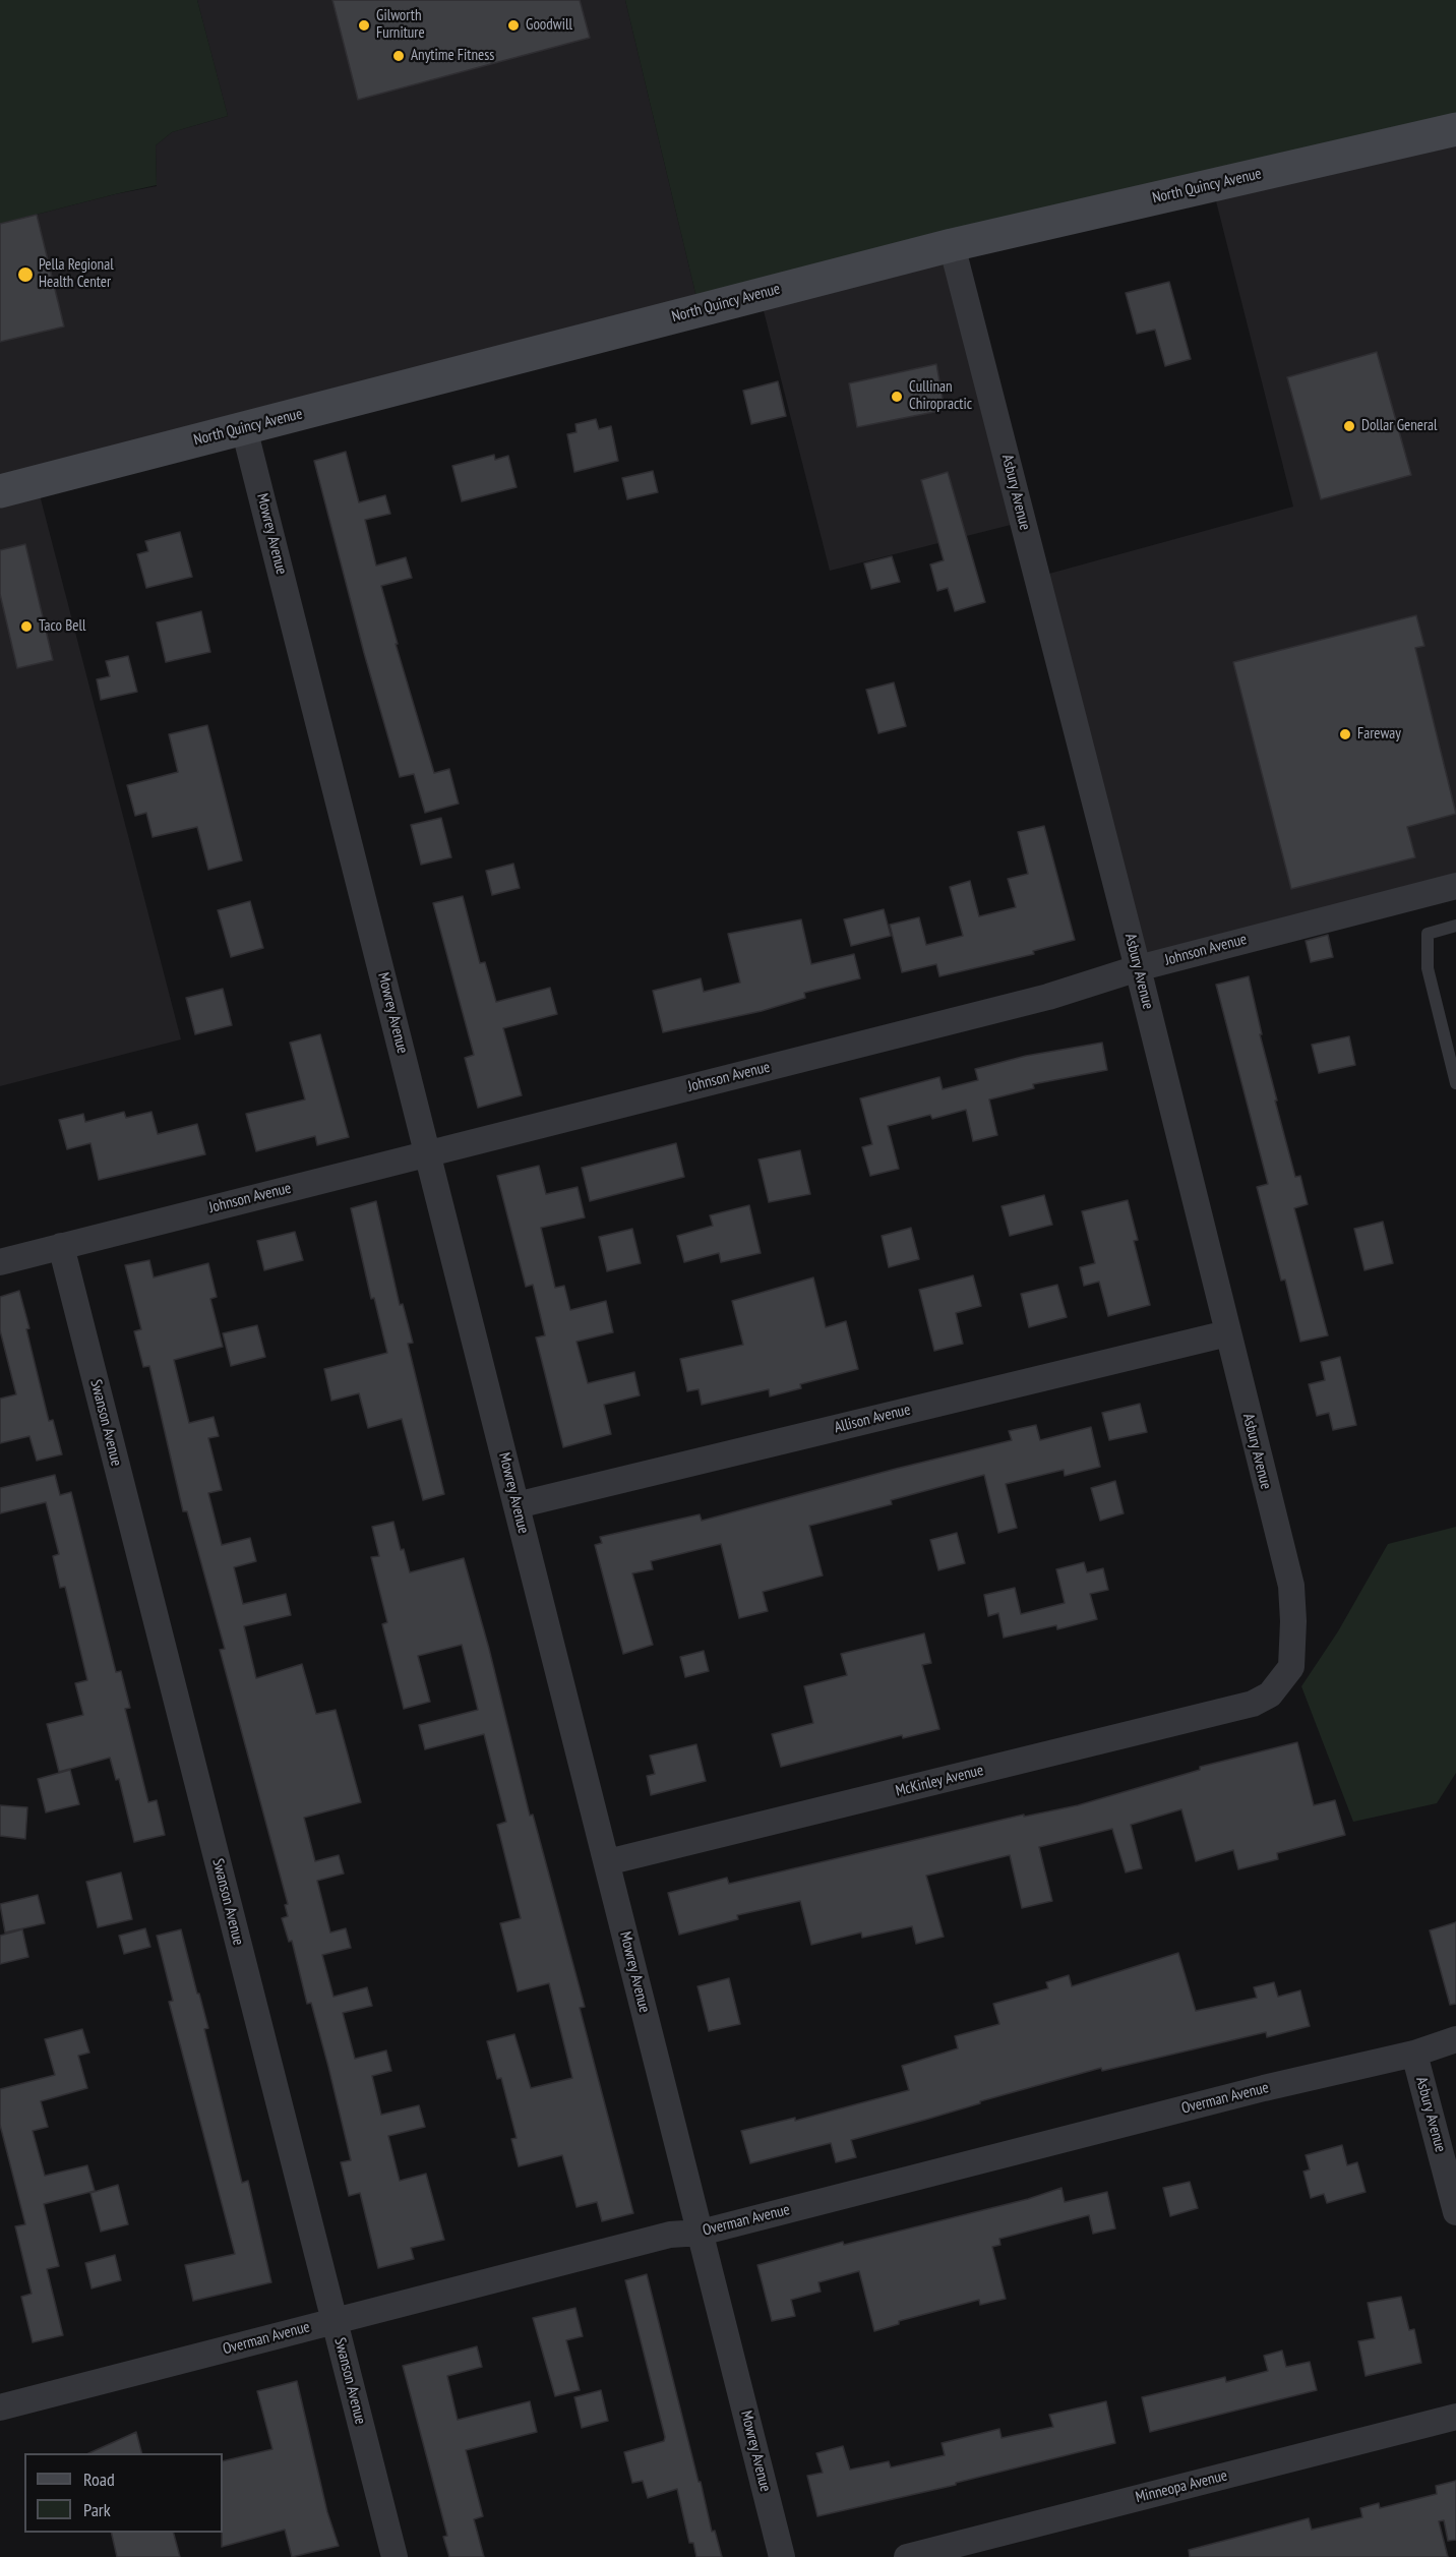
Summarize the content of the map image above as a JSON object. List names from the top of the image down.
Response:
{
  "streets": {
    "main road": ["North Quincy Avenue"],
    "street": [
      "Asbury Avenue",
      "Mowrey Avenue",
      "Johnson Avenue",
      "Allison Avenue",
      "Swanson Avenue",
      "McKinley Avenue",
      "Overman Avenue",
      "Minneopa Avenue"
    ]
  },
  "crossings": [
    ["North Quincy Avenue", "Asbury Avenue"],
    ["North Quincy Avenue", "Mowrey Avenue"],
    ["Asbury Avenue", "Johnson Avenue"],
    ["Asbury Avenue", "Allison Avenue"],
    ["Asbury Avenue", "McKinley Avenue"],
    ["Asbury Avenue", "Overman Avenue"],
    ["Mowrey Avenue", "Johnson Avenue"],
    ["Mowrey Avenue", "Allison Avenue"],
    ["Mowrey Avenue", "McKinley Avenue"],
    ["Mowrey Avenue", "Overman Avenue"],
    ["Johnson Avenue", "Swanson Avenue"],
    ["Swanson Avenue", "Overman Avenue"]
  ],
  "places": [
    "Gilworth Furniture",
    "Goodwill",
    "Anytime Fitness",
    "Pella Regional Health Center",
    "Cullinan Chiropractic",
    "Dollar General",
    "Taco Bell",
    "Fareway"
  ],
  "legend": ["Road", "Park"]
}
